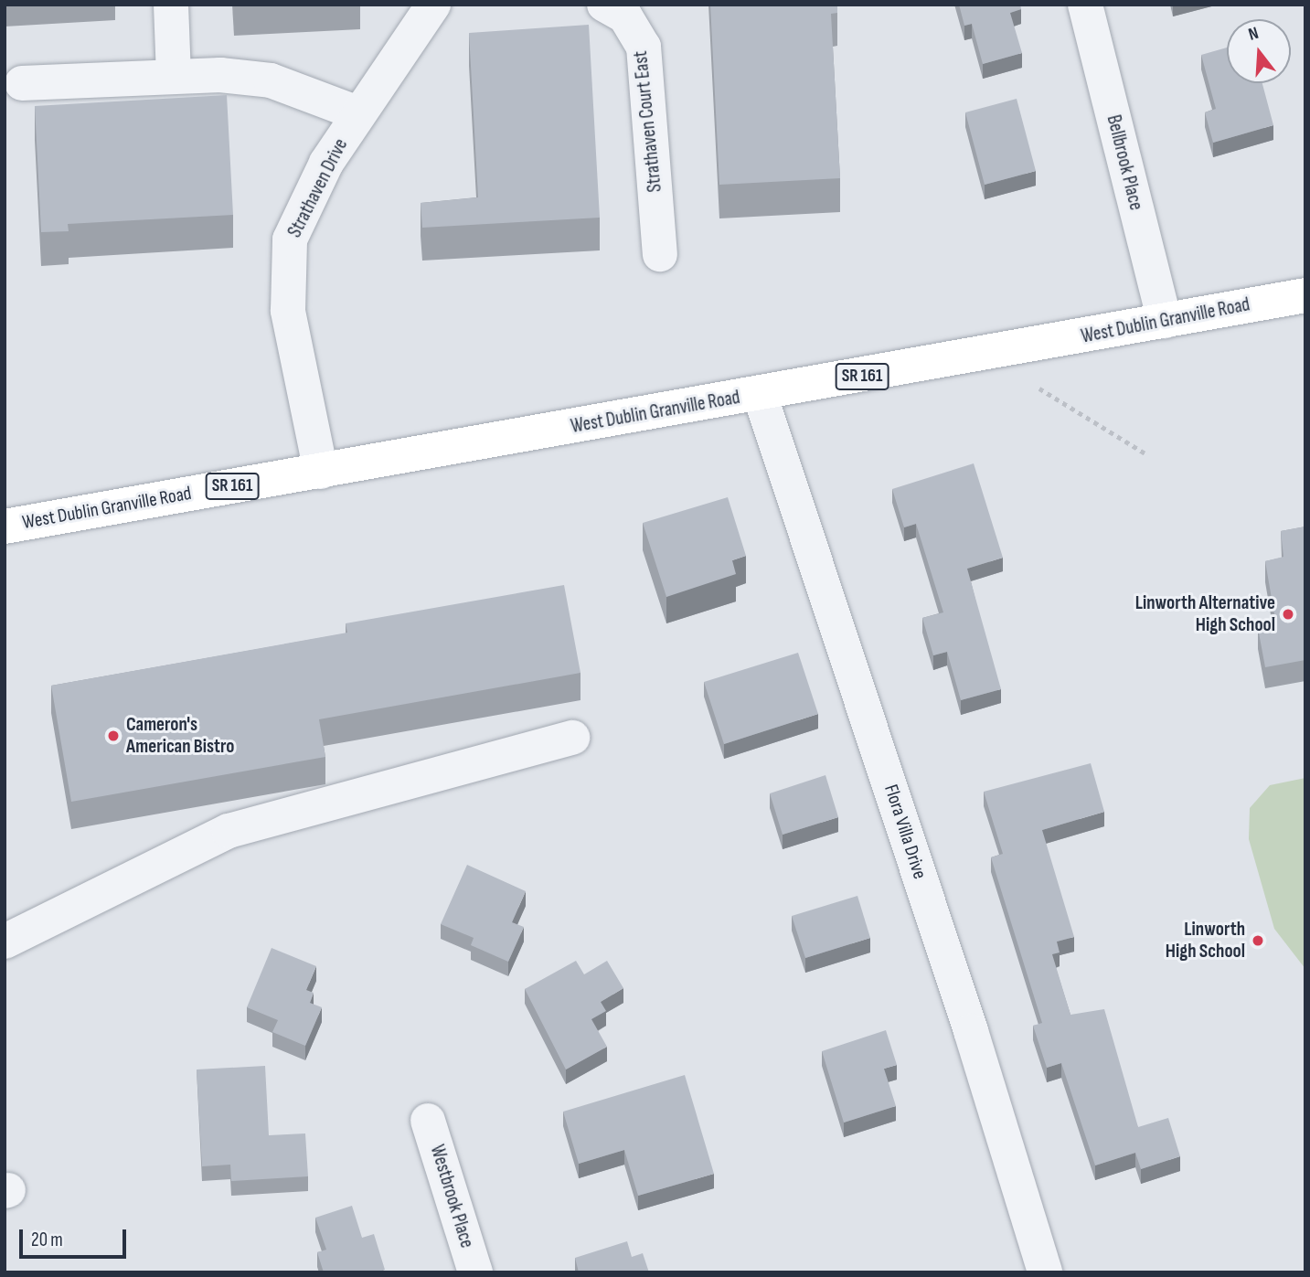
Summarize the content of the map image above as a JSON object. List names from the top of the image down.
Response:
{
  "streets": {
    "main road": ["West Dublin Granville Road", "SR 161"],
    "street": [
      "Strathaven Court East",
      "Bellbrook Place",
      "Strathaven Drive",
      "Flora Villa Drive",
      "Westbrook Place"
    ]
  },
  "crossings": [
    ["Bellbrook Place", "West Dublin Granville Road"],
    ["Strathaven Drive", "West Dublin Granville Road"],
    ["West Dublin Granville Road", "Flora Villa Drive"]
  ],
  "places": ["Linworth Alternative High School", "Cameron's American Bistro", "Linworth High School"],
  "scale_bar": "20 m",
  "north": "top"
}
